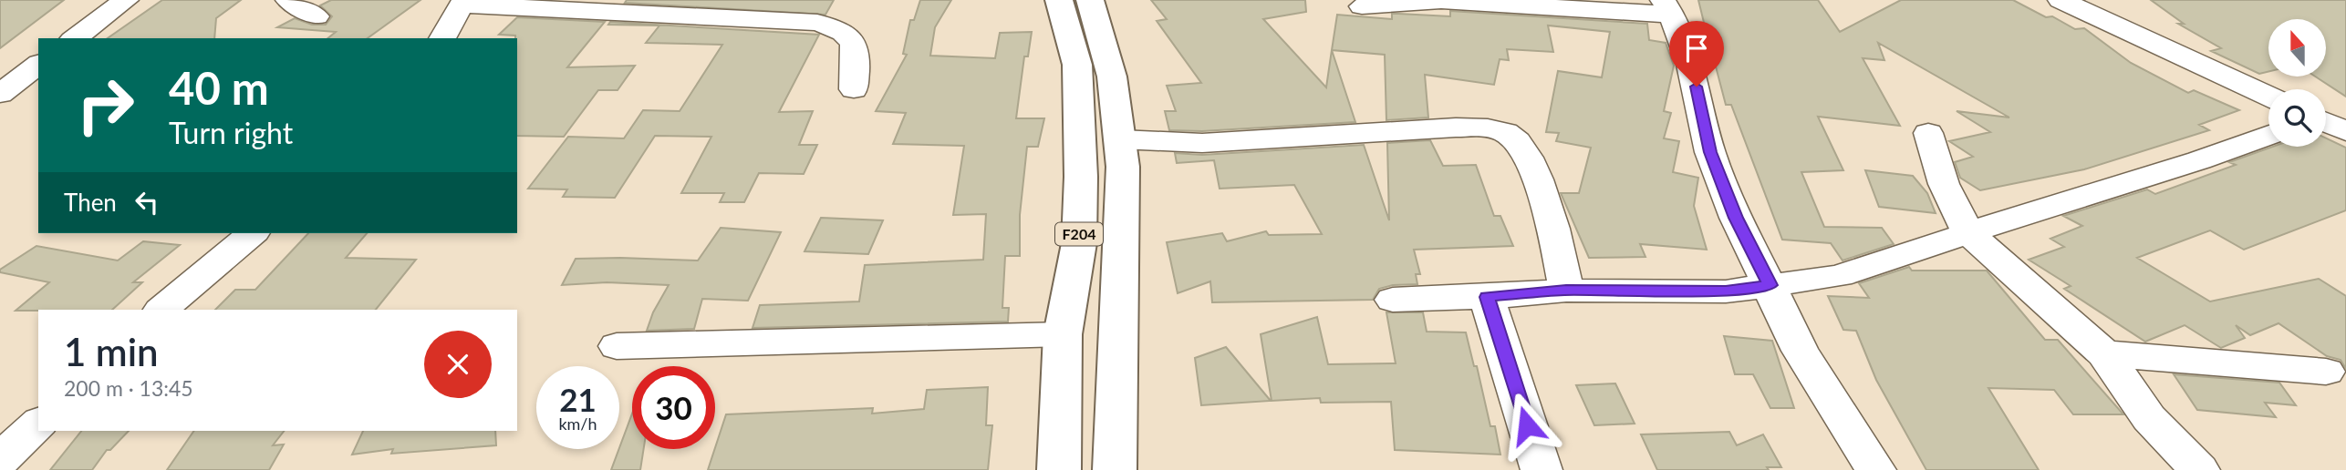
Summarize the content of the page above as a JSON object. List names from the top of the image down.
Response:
{
  "streets": {
    "main road": ["F204"]
  },
  "north": "top",
  "page": {
    "turn": ["40 m", "Turn right"],
    "then": "Then",
    "heading": ["1 min", "200 m · 13:45"],
    "speed": "21 km/h",
    "limit": "30"
  }
}
